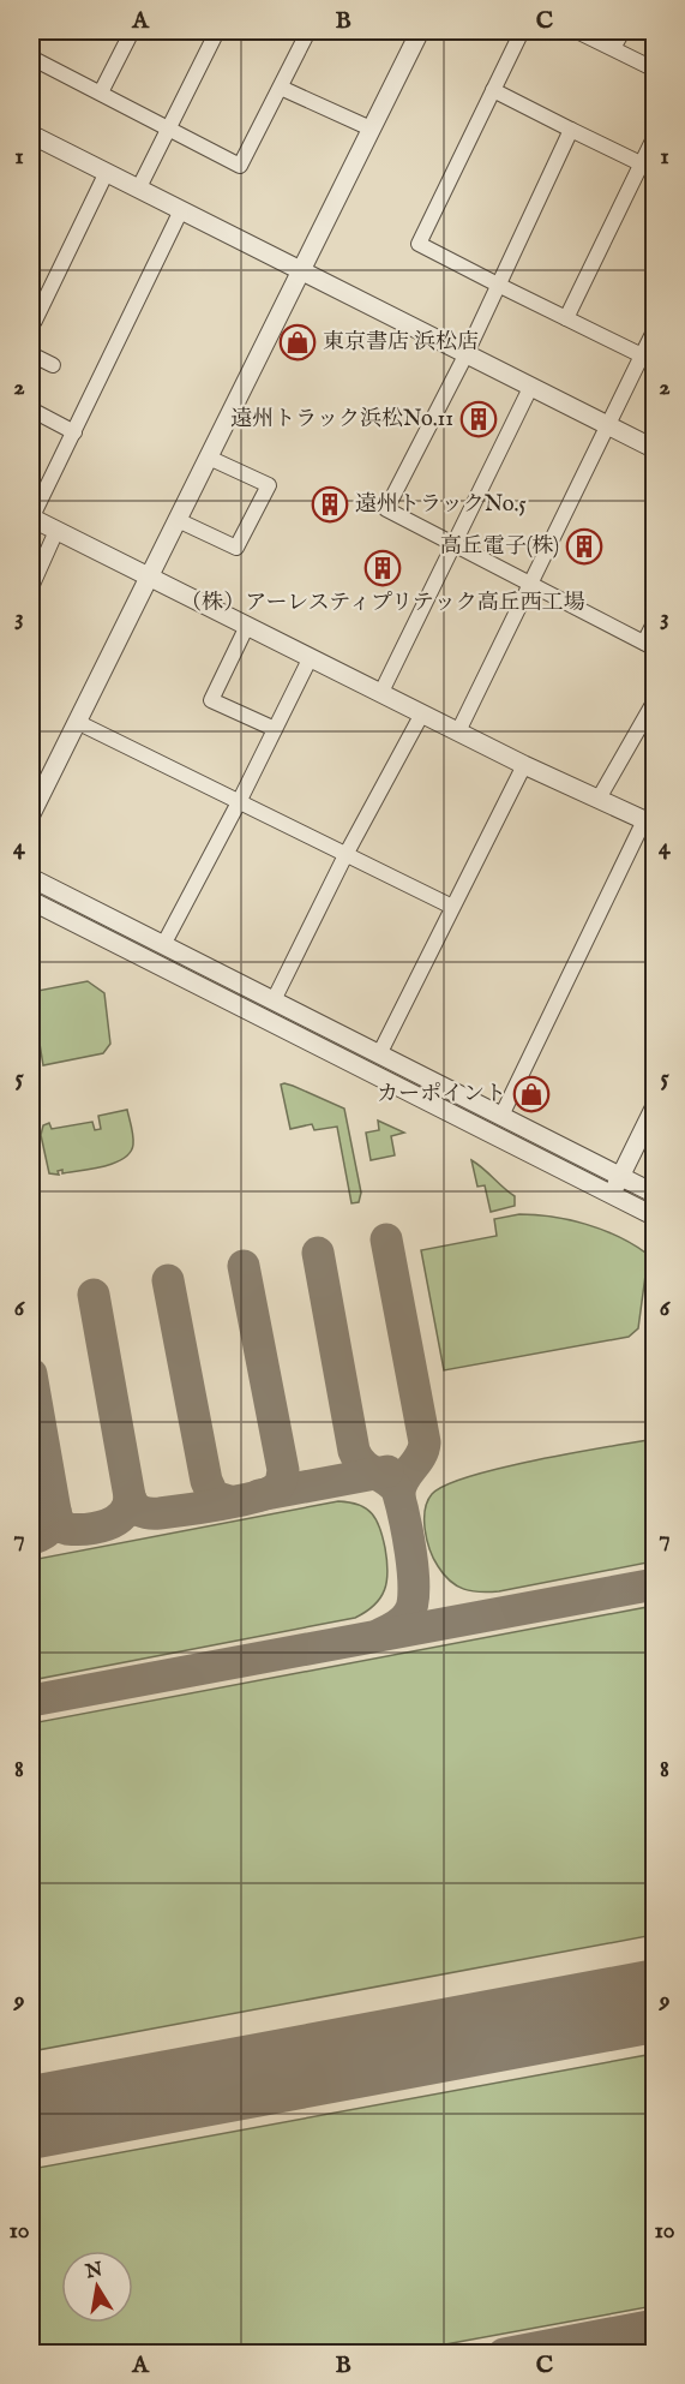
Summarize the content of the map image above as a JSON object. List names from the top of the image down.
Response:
{
  "places": {
    "shop": ["東京書店 浜松店", "カーポイント"],
    "building": [
      "遠州トラック浜松No.11",
      "遠州トラックNo.5",
      "高丘電子(株)",
      "（株）アーレスティプリテック高丘西工場"
    ]
  },
  "north": "top",
  "grid": {
    "columns": ["A", "B", "C"],
    "rows": [
      "1",
      "2",
      "3",
      "4",
      "5",
      "6",
      "7",
      "8",
      "9",
      "10"
    ]
  }
}
